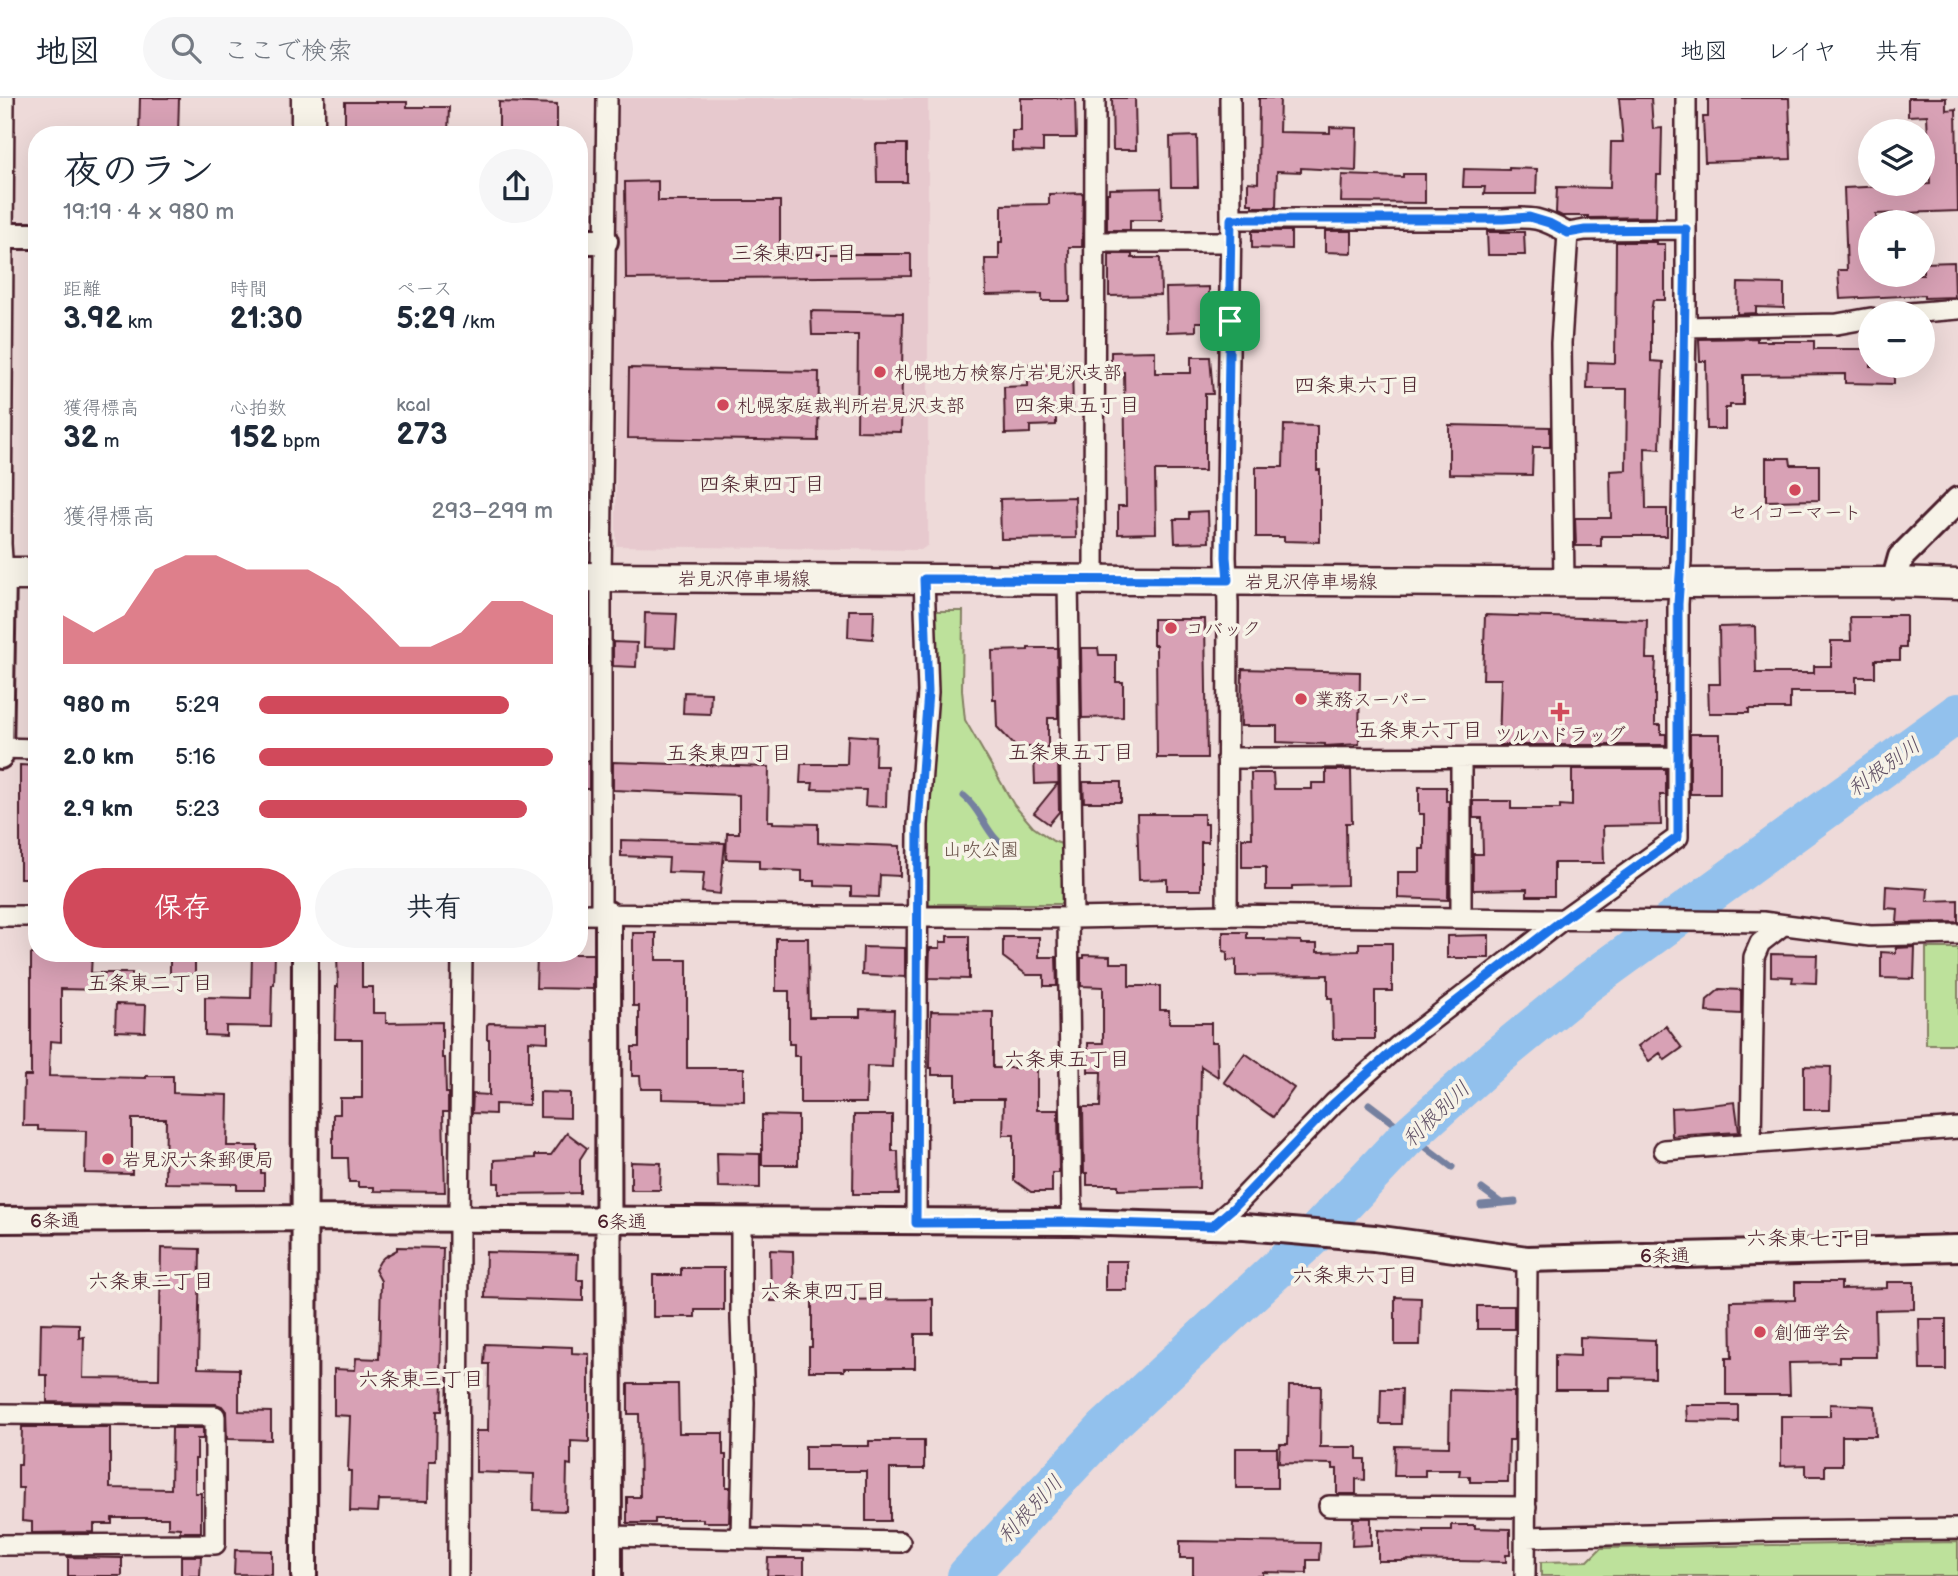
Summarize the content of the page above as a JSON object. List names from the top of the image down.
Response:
{
  "streets": {
    "main road": ["岩見沢停車場線"],
    "street": ["6条通"]
  },
  "districts": [
    "三条東四丁目",
    "四条東六丁目",
    "四条東五丁目",
    "四条東四丁目",
    "五条東六丁目",
    "五条東五丁目",
    "五条東四丁目",
    "五条東二丁目",
    "六条東五丁目",
    "六条東七丁目",
    "六条東六丁目",
    "六条東二丁目",
    "六条東四丁目",
    "六条東三丁目"
  ],
  "water": ["利根別川"],
  "parks": ["山吹公園"],
  "places": {
    "other": [
      "札幌地方検察庁岩見沢支部",
      "札幌家庭裁判所岩見沢支部",
      "セイコーマート",
      "コバック",
      "業務スーパー",
      "岩見沢六条郵便局",
      "創価学会"
    ],
    "health": ["ツルハドラッグ"]
  },
  "page": {
    "header": "地図",
    "search": "ここで検索",
    "nav": ["地図", "レイヤ", "共有"],
    "map_buttons": ["+", "−"],
    "heading": ["夜のラン", "19:19 · 4 × 980 m"],
    "stats": [
      ["距離", "3.92 km"],
      ["時間", "21:30"],
      ["ペース", "5:29 /km"],
      ["獲得標高", "32 m"],
      ["心拍数", "152 bpm"],
      ["kcal", "273"]
    ],
    "chart": ["獲得標高", "293–299 m"],
    "list": [
      {
        "name": "980 m",
        "note": "5:29"
      },
      {
        "name": "2.0 km",
        "note": "5:16"
      },
      {
        "name": "2.9 km",
        "note": "5:23"
      }
    ],
    "buttons": ["保存", "共有"]
  }
}
